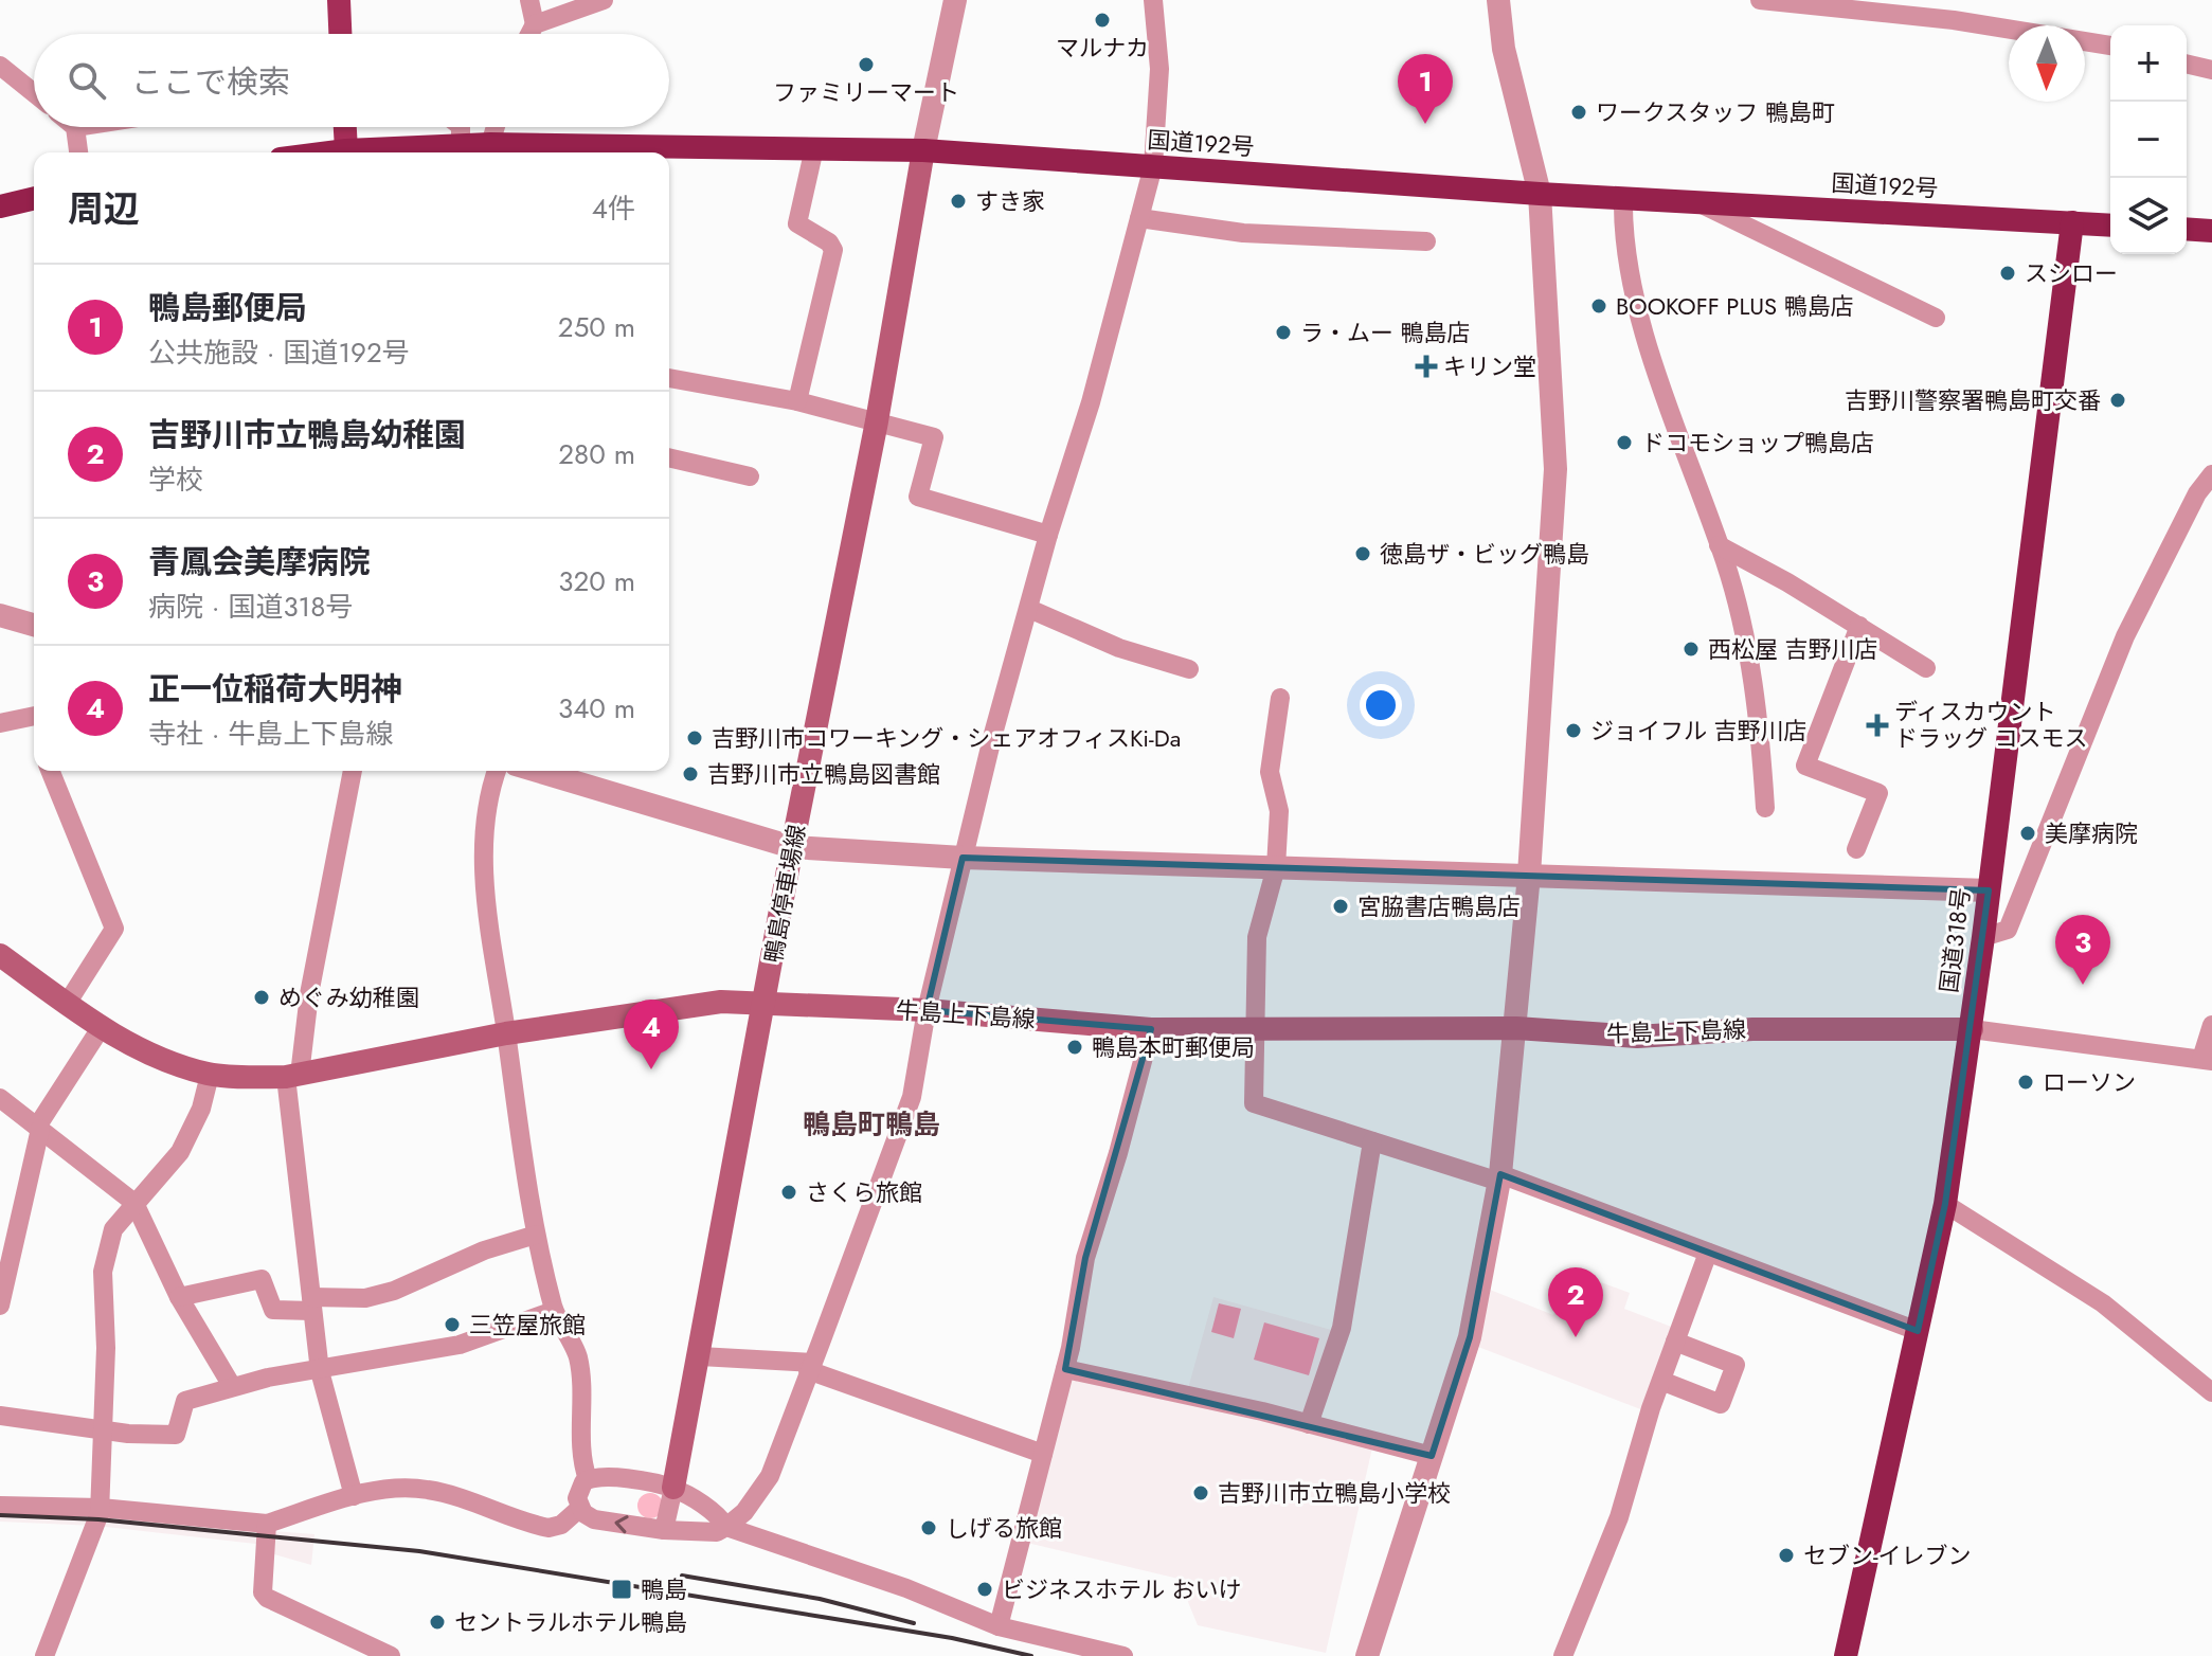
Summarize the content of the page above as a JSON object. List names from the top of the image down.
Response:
{
  "streets": {
    "highway": ["国道192号", "国道318号"],
    "main road": ["鴨島停車場線", "牛島上下島線"]
  },
  "crossings": [
    ["国道192号", "鴨島停車場線"],
    ["国道192号", "国道318号"],
    ["鴨島停車場線", "牛島上下島線"],
    ["国道318号", "牛島上下島線"]
  ],
  "districts": ["鴨島町鴨島"],
  "places": {
    "other": [
      "マルナカ",
      "ファミリーマート",
      "ワークスタッフ 鴨島町",
      "すき家",
      "スシロー",
      "BOOKOFF PLUS 鴨島店",
      "ラ・ムー 鴨島店",
      "吉野川警察署鴨島町交番",
      "ドコモショップ鴨島店",
      "徳島ザ・ビッグ鴨島",
      "西松屋 吉野川店",
      "ジョイフル 吉野川店",
      "吉野川市コワーキング・シェアオフィスKi-Da",
      "吉野川市立鴨島図書館",
      "美摩病院",
      "宮脇書店鴨島店",
      "めぐみ幼稚園",
      "鴨島本町郵便局",
      "ローソン",
      "さくら旅館",
      "三笠屋旅館",
      "吉野川市立鴨島小学校",
      "しげる旅館",
      "セブン-イレブン",
      "ビジネスホテル おいけ",
      "セントラルホテル鴨島"
    ],
    "health": ["キリン堂", "ディスカウント ドラッグ コスモス"],
    "transit": ["鴨島"]
  },
  "north": "bottom",
  "page": {
    "map_buttons": ["+", "−"],
    "search": "ここで検索",
    "pins": [
      "1",
      "3",
      "4",
      "2"
    ],
    "heading": ["周辺", "4件"],
    "list": [
      {
        "mark": "1",
        "name": "鴨島郵便局",
        "note": "公共施設 · 国道192号",
        "value": "250 m"
      },
      {
        "mark": "2",
        "name": "吉野川市立鴨島幼稚園",
        "note": "学校",
        "value": "280 m"
      },
      {
        "mark": "3",
        "name": "青鳳会美摩病院",
        "note": "病院 · 国道318号",
        "value": "320 m"
      },
      {
        "mark": "4",
        "name": "正一位稲荷大明神",
        "note": "寺社 · 牛島上下島線",
        "value": "340 m"
      }
    ]
  }
}
